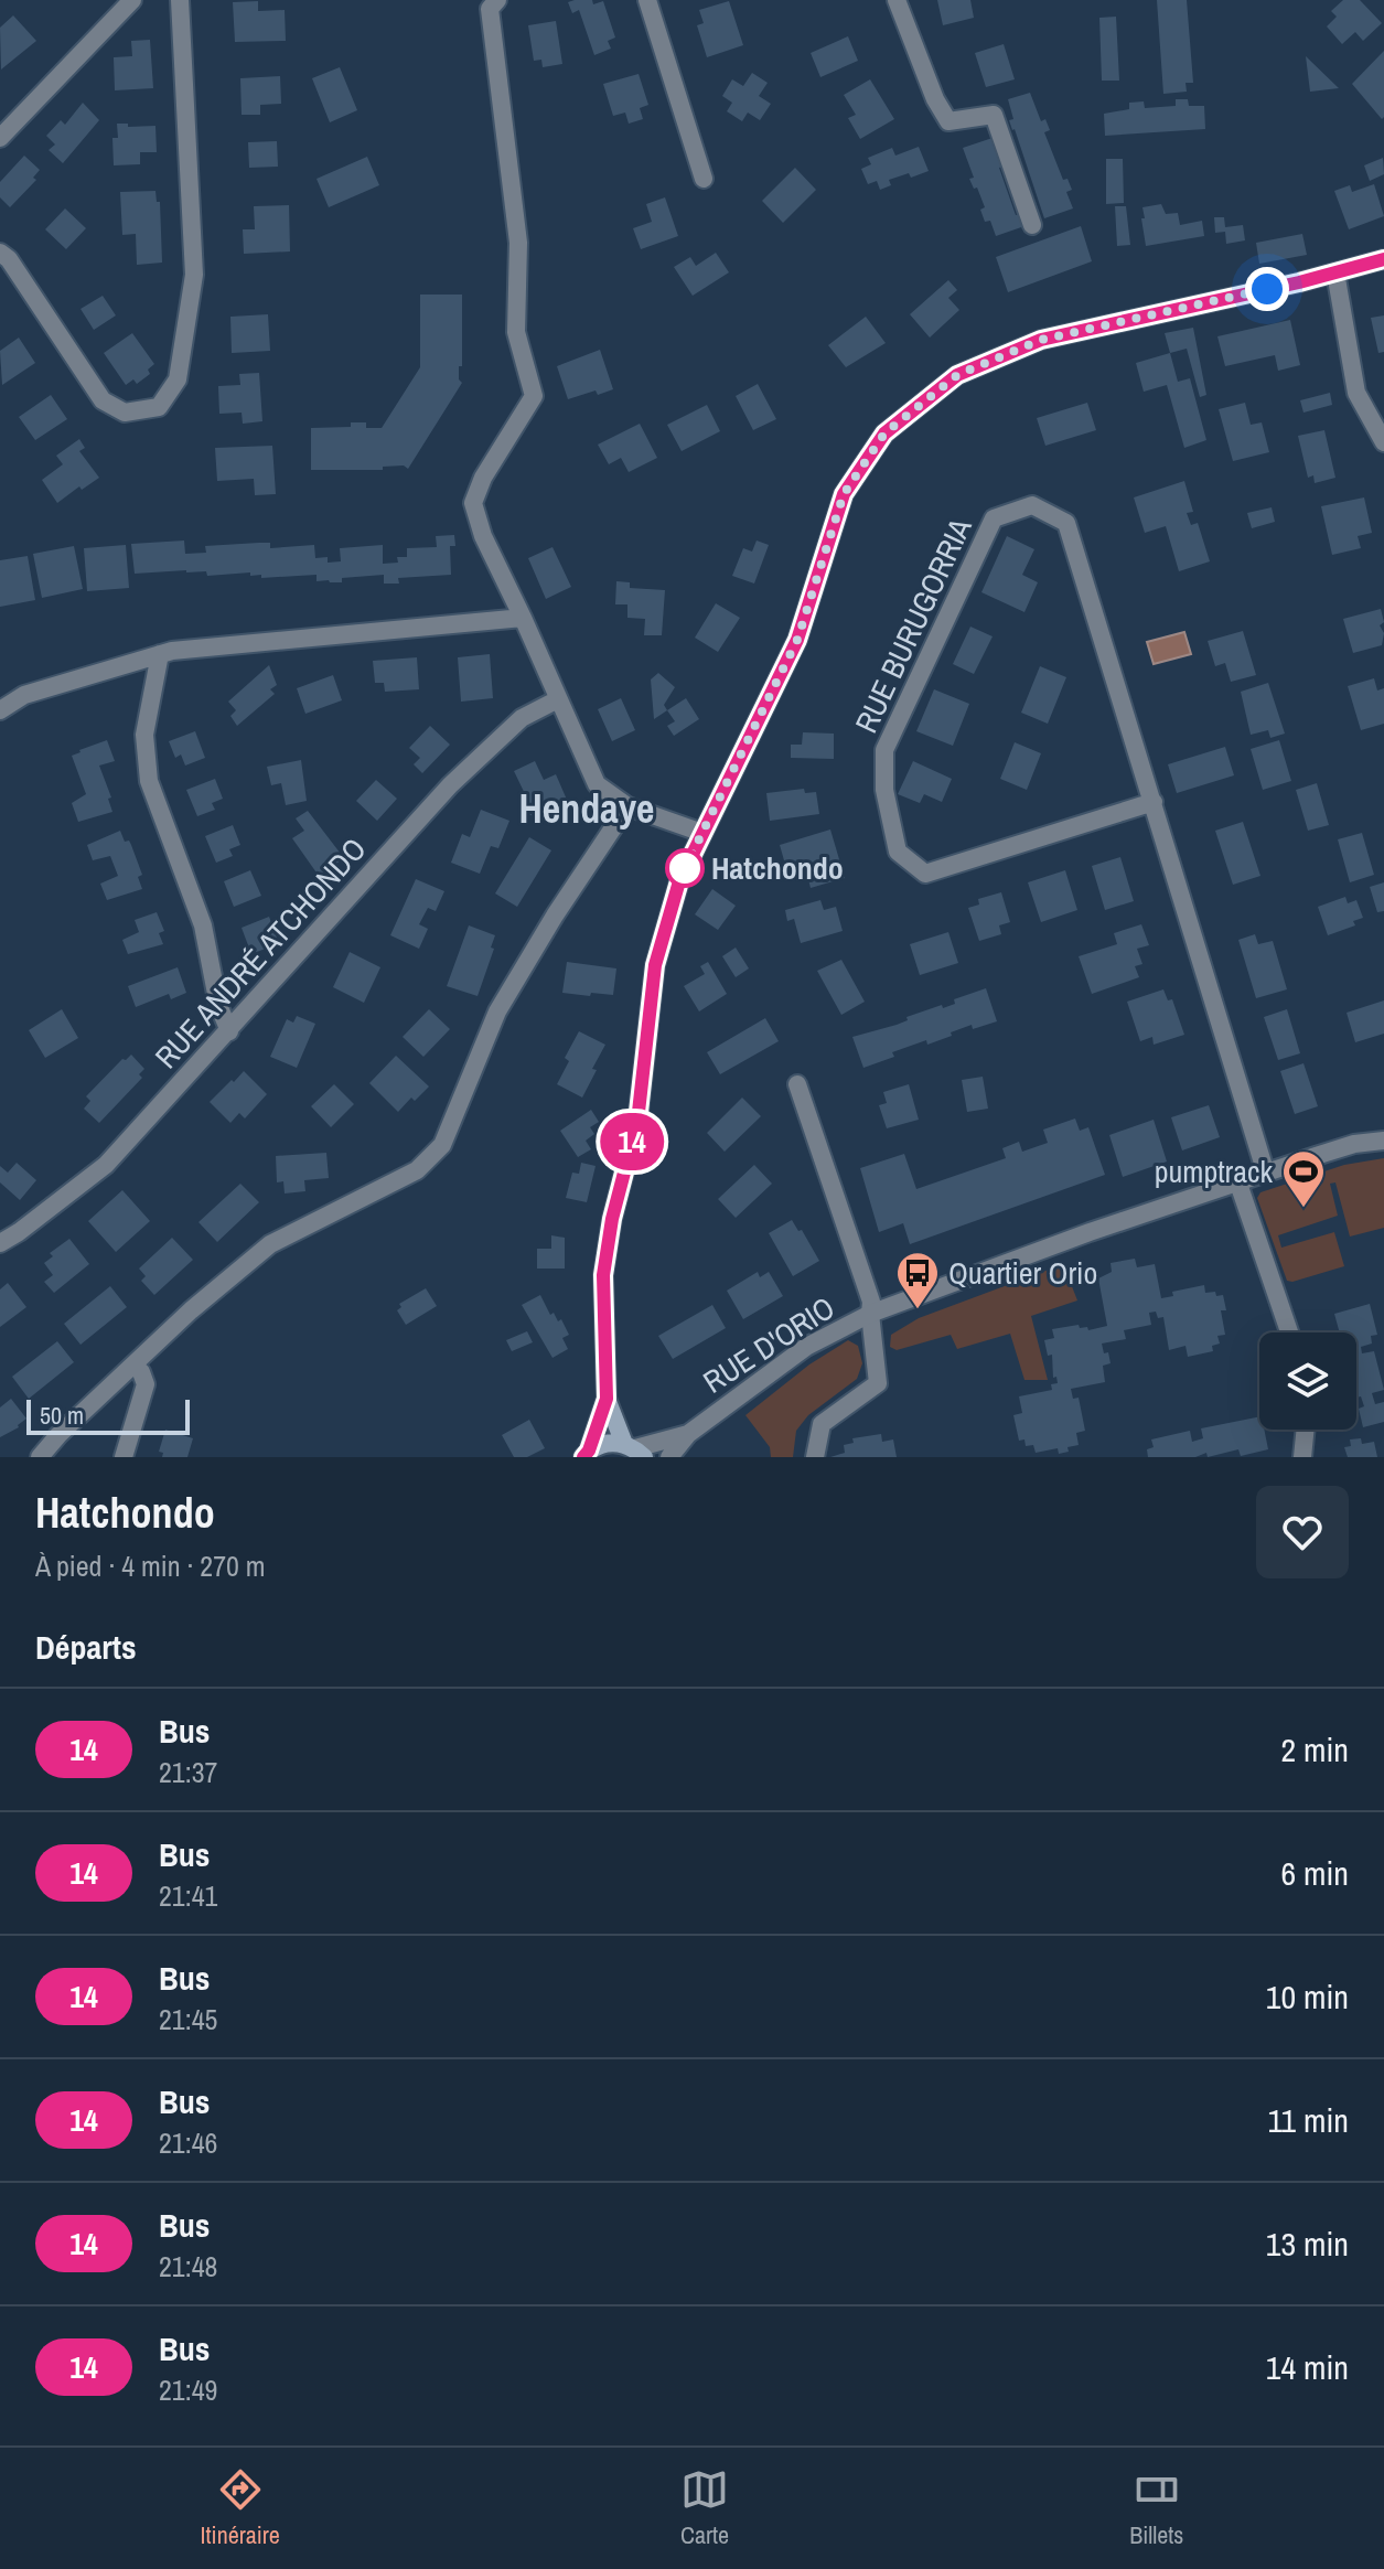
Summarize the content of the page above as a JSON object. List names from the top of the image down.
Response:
{
  "streets": {
    "street": ["RUE BURUGORRIA", "RUE ANDRÉ ATCHONDO", "RUE D'ORIO"]
  },
  "crossings": [
    ["RUE BURUGORRIA", "RUE D'ORIO"]
  ],
  "districts": ["Hendaye"],
  "places": {
    "other": ["Hatchondo"],
    "sports": ["pumptrack"],
    "bus stop": ["Quartier Orio"]
  },
  "lines": ["bus line 14"],
  "scale_bar": "50 m",
  "page": {
    "on_map": "14",
    "scale": "50 m",
    "heading": [
      ["Hatchondo", "À pied · 4 min · 270 m"],
      "Départs"
    ],
    "list": [
      {
        "mark": "14",
        "name": "Bus",
        "note": "21:37",
        "value": "2 min"
      },
      {
        "mark": "14",
        "name": "Bus",
        "note": "21:41",
        "value": "6 min"
      },
      {
        "mark": "14",
        "name": "Bus",
        "note": "21:45",
        "value": "10 min"
      },
      {
        "mark": "14",
        "name": "Bus",
        "note": "21:46",
        "value": "11 min"
      },
      {
        "mark": "14",
        "name": "Bus",
        "note": "21:48",
        "value": "13 min"
      },
      {
        "mark": "14",
        "name": "Bus",
        "note": "21:49",
        "value": "14 min"
      }
    ],
    "tabs": ["Itinéraire", "Carte", "Billets"]
  }
}
